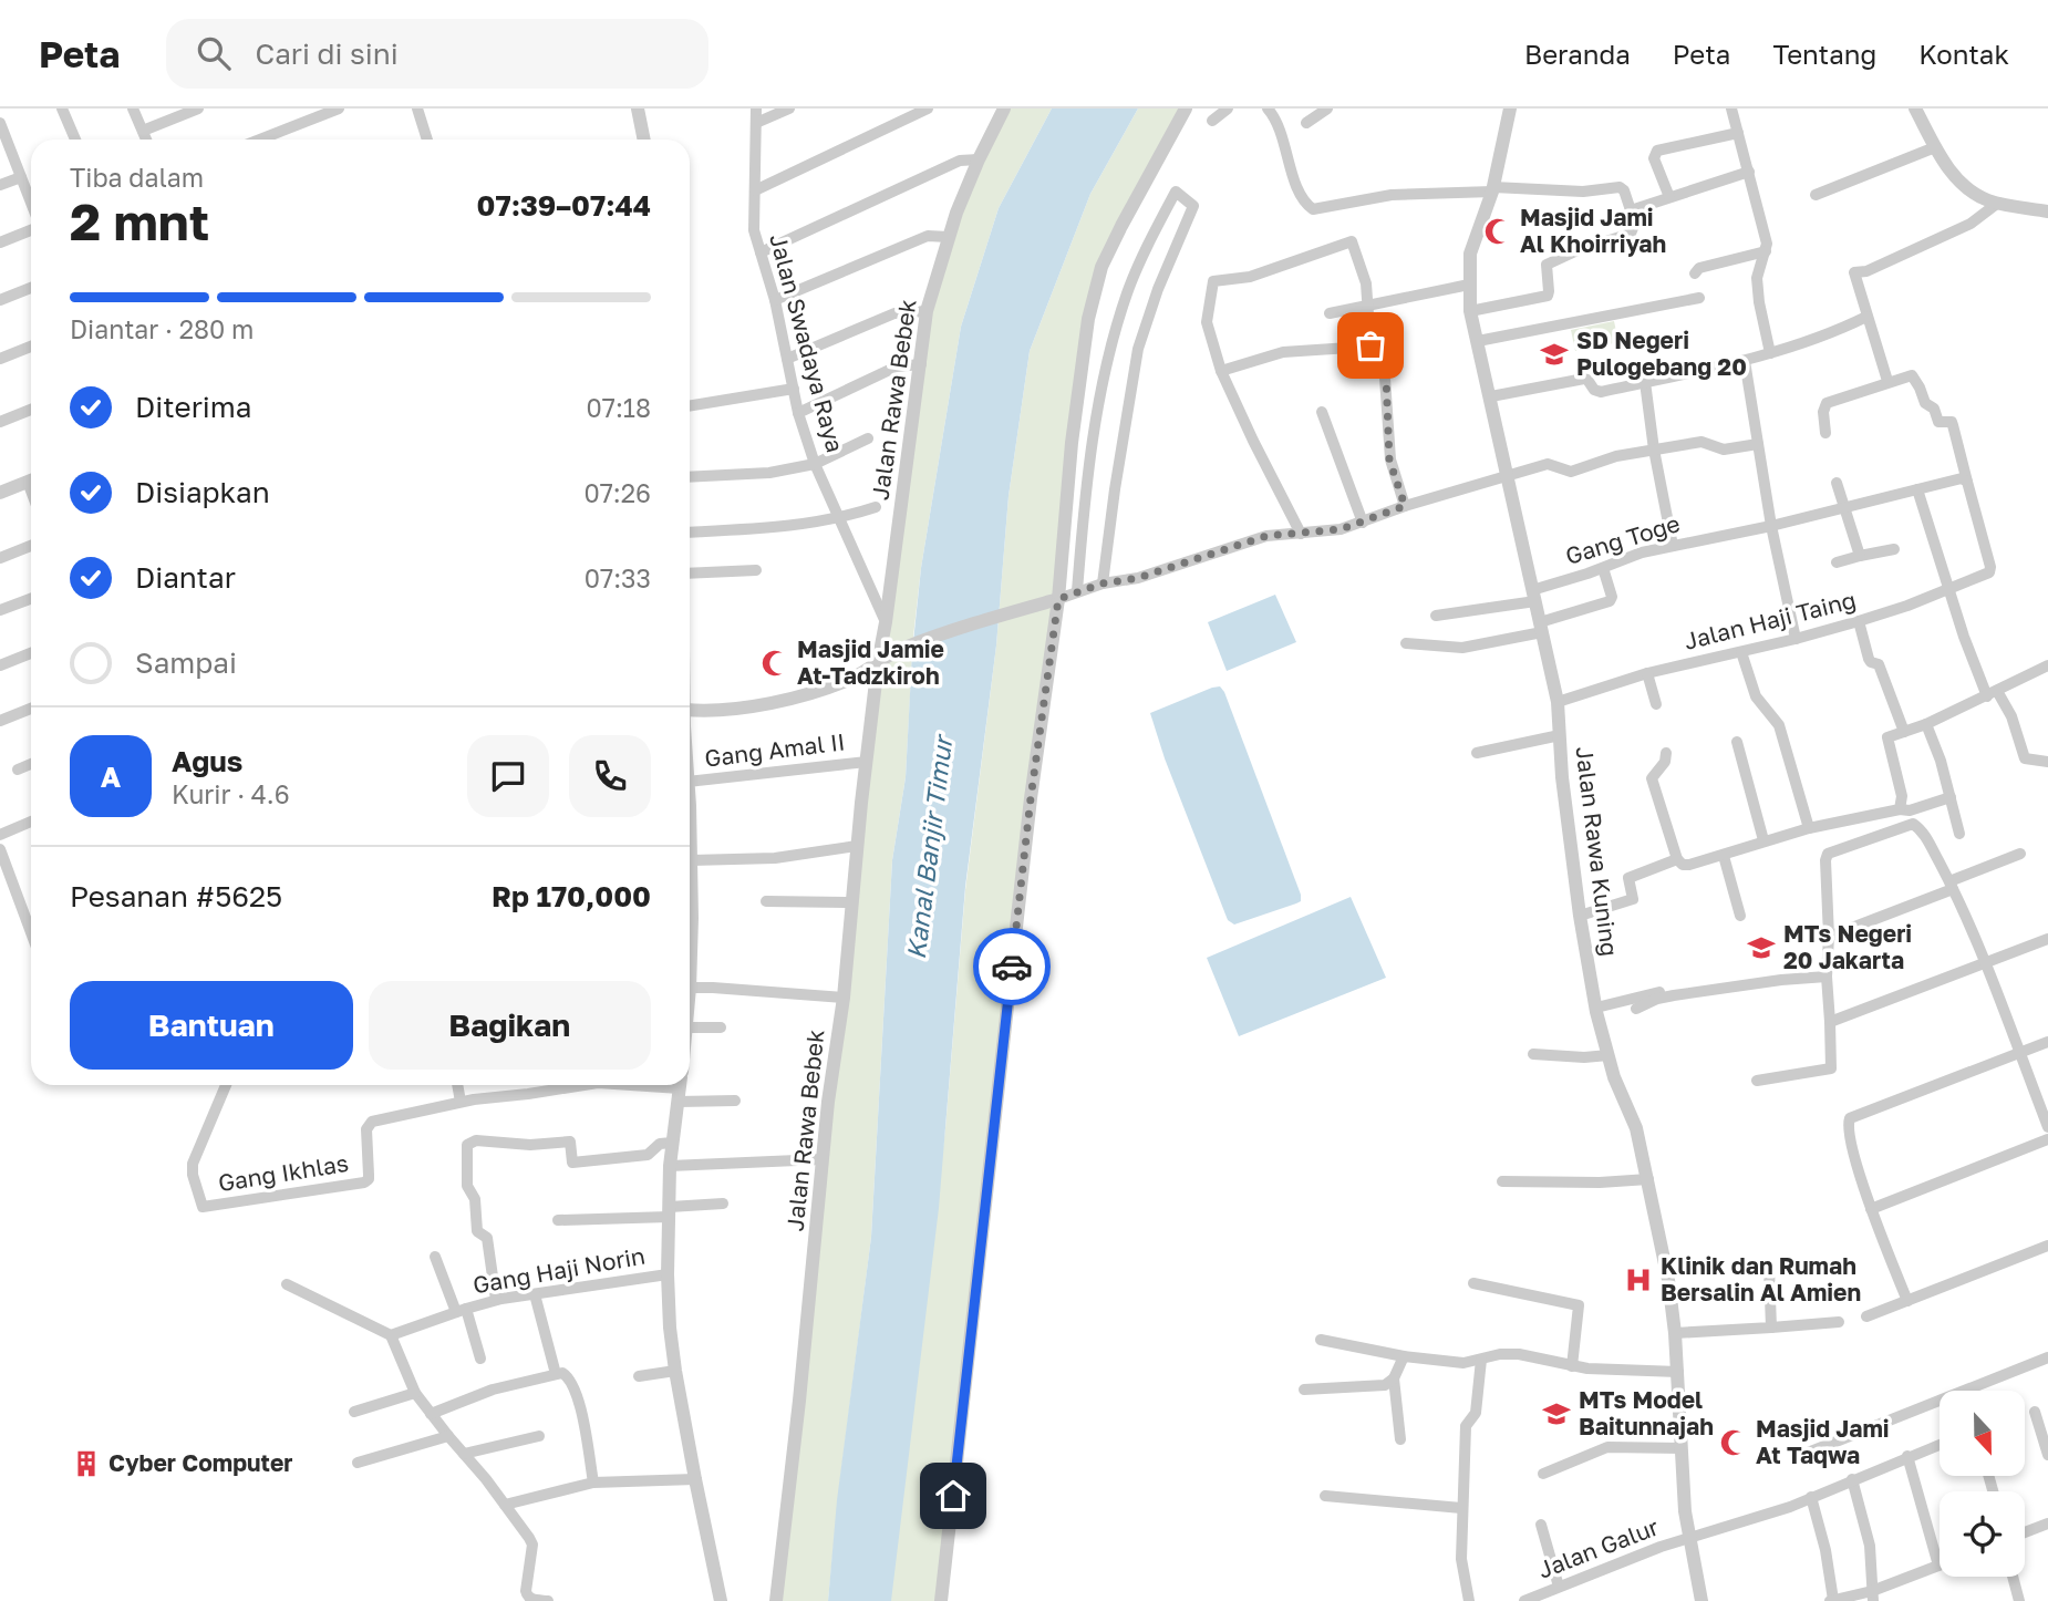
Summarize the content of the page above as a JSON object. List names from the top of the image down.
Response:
{
  "streets": {
    "street": [
      "Jalan Swadaya Raya",
      "Jalan Rawa Bebek",
      "Gang Toge",
      "Jalan Haji Taing",
      "Gang Amal II",
      "Jalan Rawa Kuning",
      "Gang Ikhlas",
      "Gang Haji Norin",
      "Jalan Galur"
    ]
  },
  "crossings": [
    ["Jalan Swadaya Raya", "Jalan Rawa Bebek"],
    ["Jalan Rawa Bebek", "Gang Amal II"],
    ["Gang Toge", "Jalan Haji Taing"],
    ["Gang Toge", "Jalan Rawa Kuning"],
    ["Jalan Haji Taing", "Jalan Rawa Kuning"],
    ["Jalan Rawa Kuning", "Jalan Galur"]
  ],
  "water": ["Kanal Banjir Timur"],
  "places": {
    "mosque": ["Masjid Jami Al Khoirriyah", "Masjid Jamie At-Tadzkiroh", "Masjid Jami At Taqwa"],
    "school or university": ["SD Negeri Pulogebang 20", "MTs Negeri 20 Jakarta", "MTs Model Baitunnajah"],
    "hospital": ["Klinik dan Rumah Bersalin Al Amien"],
    "building": ["Cyber Computer"]
  },
  "north": "bottom",
  "page": {
    "header": "Peta",
    "search": "Cari di sini",
    "nav": [
      "Beranda",
      "Peta",
      "Tentang",
      "Kontak"
    ],
    "heading": ["2 mnt", "Tiba dalam", "07:39–07:44"],
    "panel": [
      "Agus",
      "Kurir · 4.6",
      "Pesanan #5625",
      "Rp 170,000"
    ],
    "bar": "Diantar · 280 m",
    "list": [
      ["Diterima", "07:18"],
      ["Disiapkan", "07:26"],
      ["Diantar", "07:33"],
      "Sampai"
    ],
    "round": "A",
    "buttons": ["Bantuan", "Bagikan"]
  }
}
